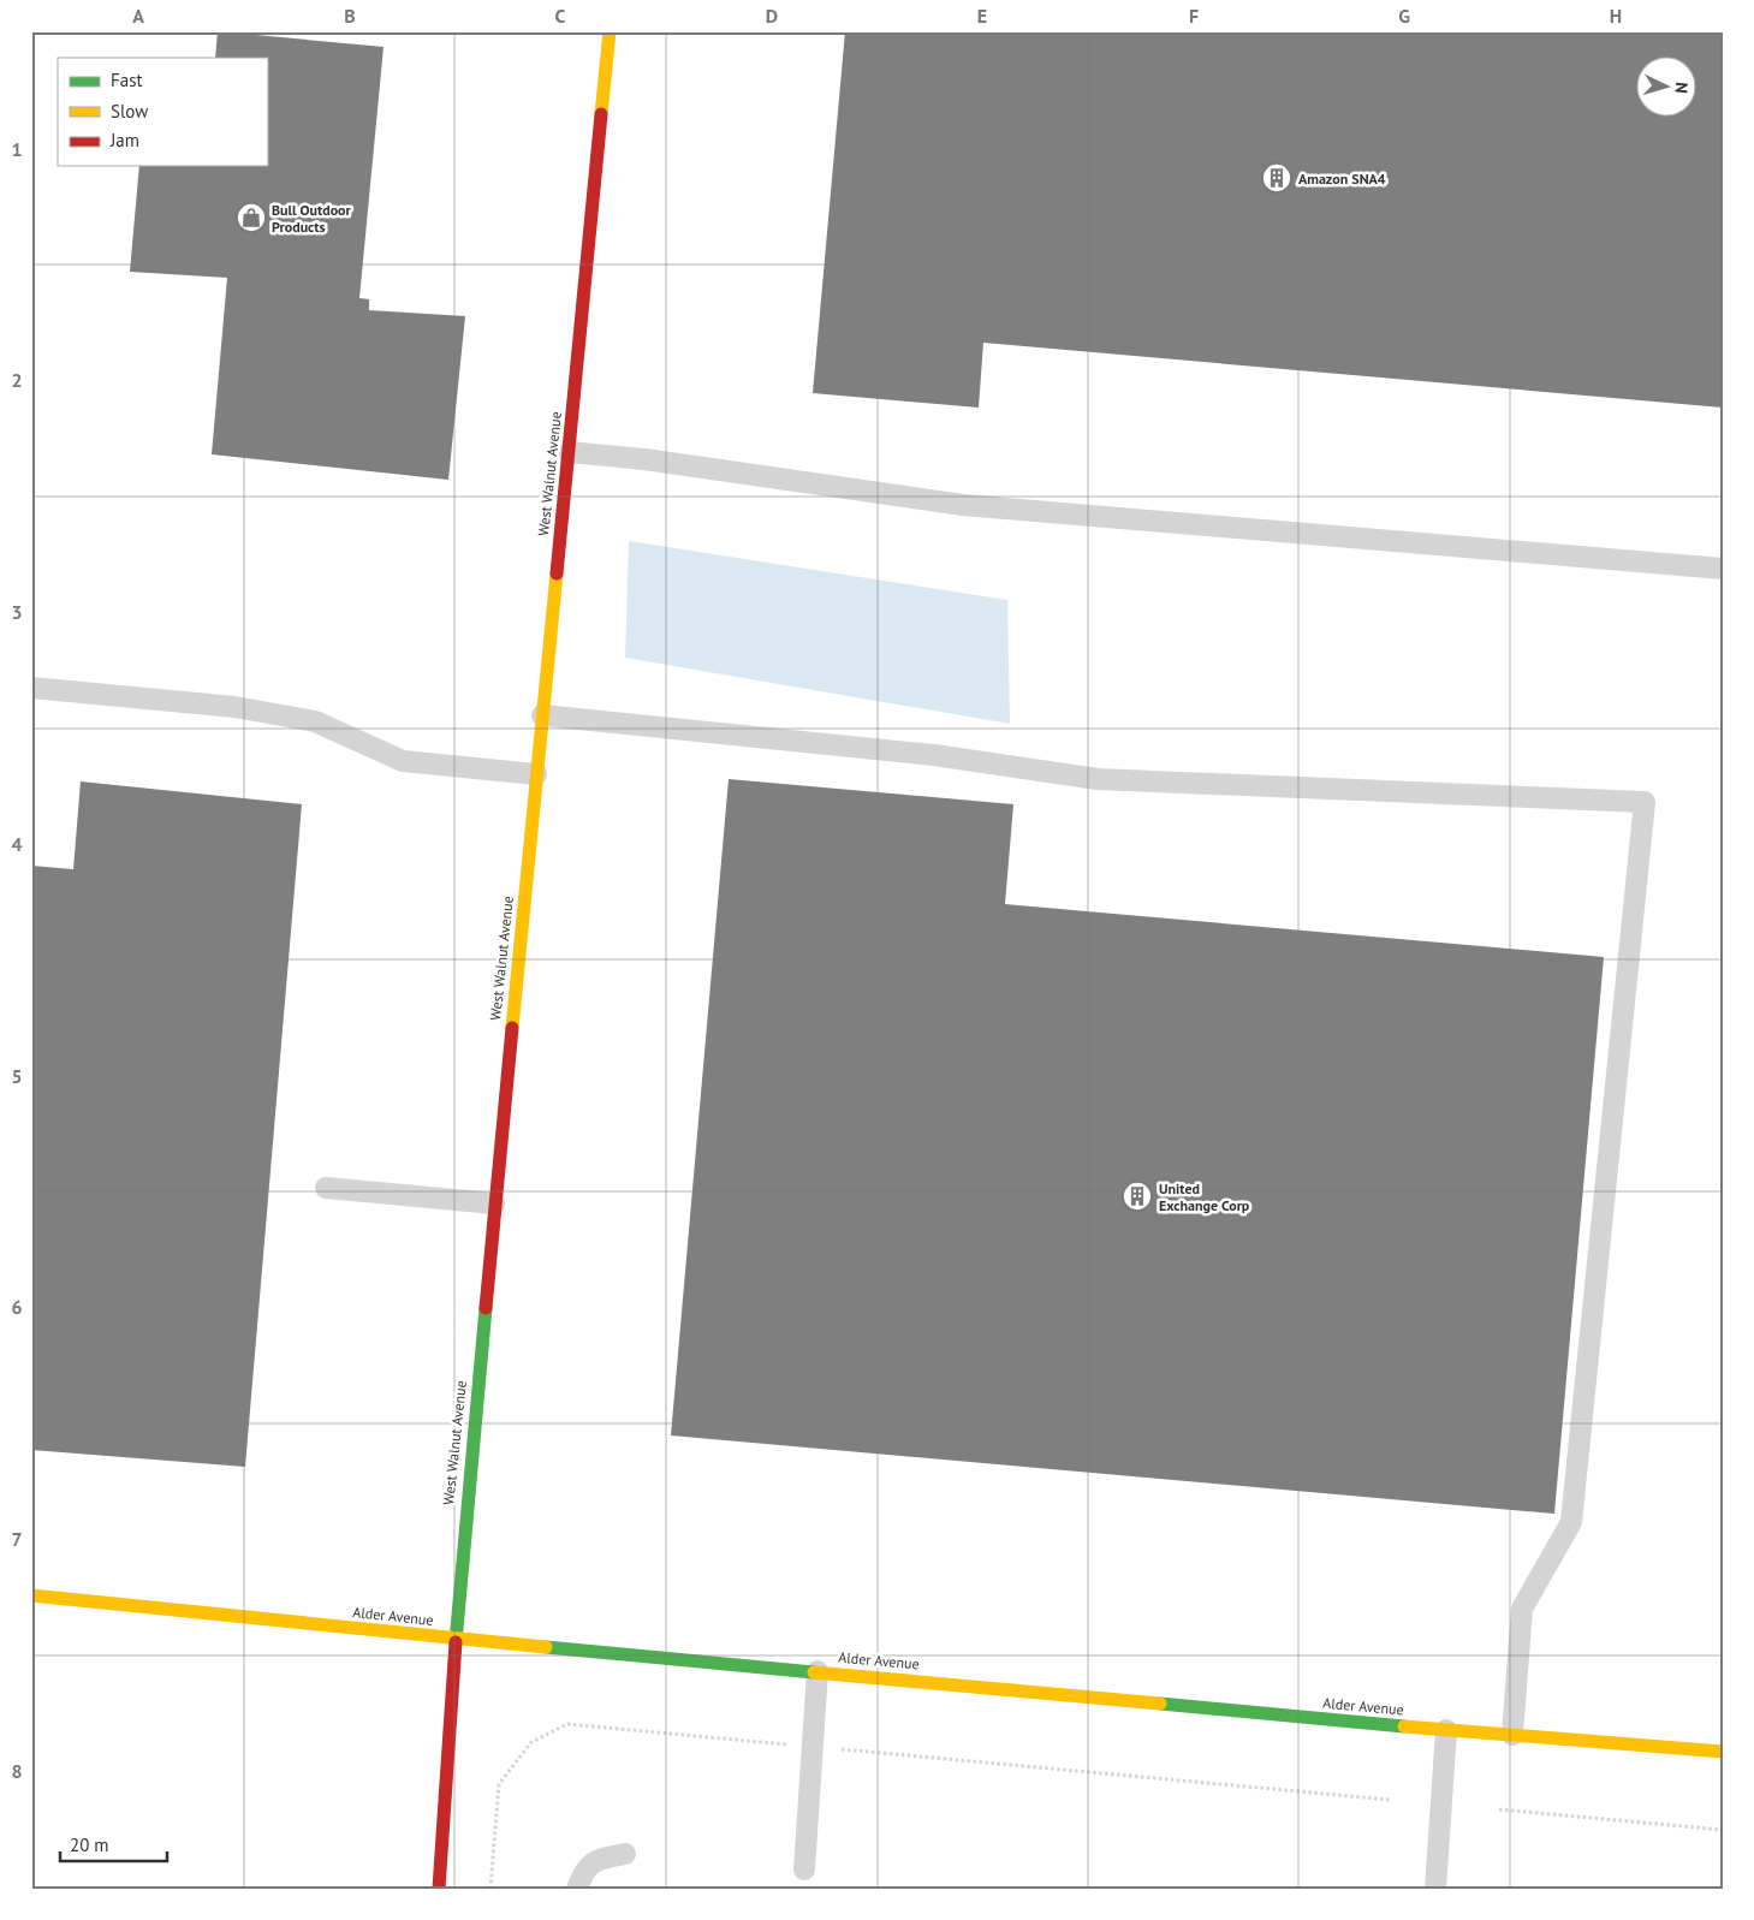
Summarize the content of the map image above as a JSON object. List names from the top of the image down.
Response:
{
  "streets": {
    "street": ["West Walnut Avenue", "Alder Avenue"]
  },
  "crossings": [
    ["West Walnut Avenue", "Alder Avenue"]
  ],
  "places": {
    "building": ["Amazon SNA4", "United Exchange Corp"],
    "shop": ["Bull Outdoor Products"]
  },
  "legend": ["Fast", "Slow", "Jam"],
  "scale_bar": "20 m",
  "north": "right",
  "grid": {
    "columns": [
      "A",
      "B",
      "C",
      "D",
      "E",
      "F",
      "G",
      "H"
    ],
    "rows": [
      "1",
      "2",
      "3",
      "4",
      "5",
      "6",
      "7",
      "8"
    ]
  }
}
